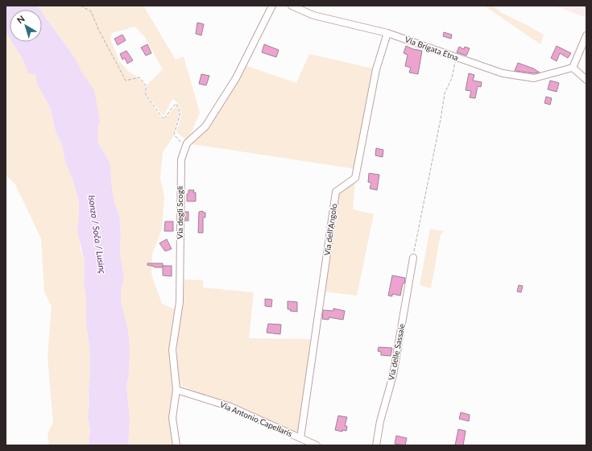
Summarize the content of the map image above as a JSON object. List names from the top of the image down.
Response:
{
  "streets": {
    "street": [
      "Via Brigata Etna",
      "Via degli Scogli",
      "Via dell'Angolo",
      "Via delle Sassaie",
      "Via Antonio Capellaris"
    ]
  },
  "crossings": [
    ["Via Brigata Etna", "Via dell'Angolo"],
    ["Via degli Scogli", "Via Antonio Capellaris"],
    ["Via dell'Angolo", "Via Antonio Capellaris"]
  ],
  "water": ["Isonzo / Soča / Lusinç"],
  "north": "top left"
}
